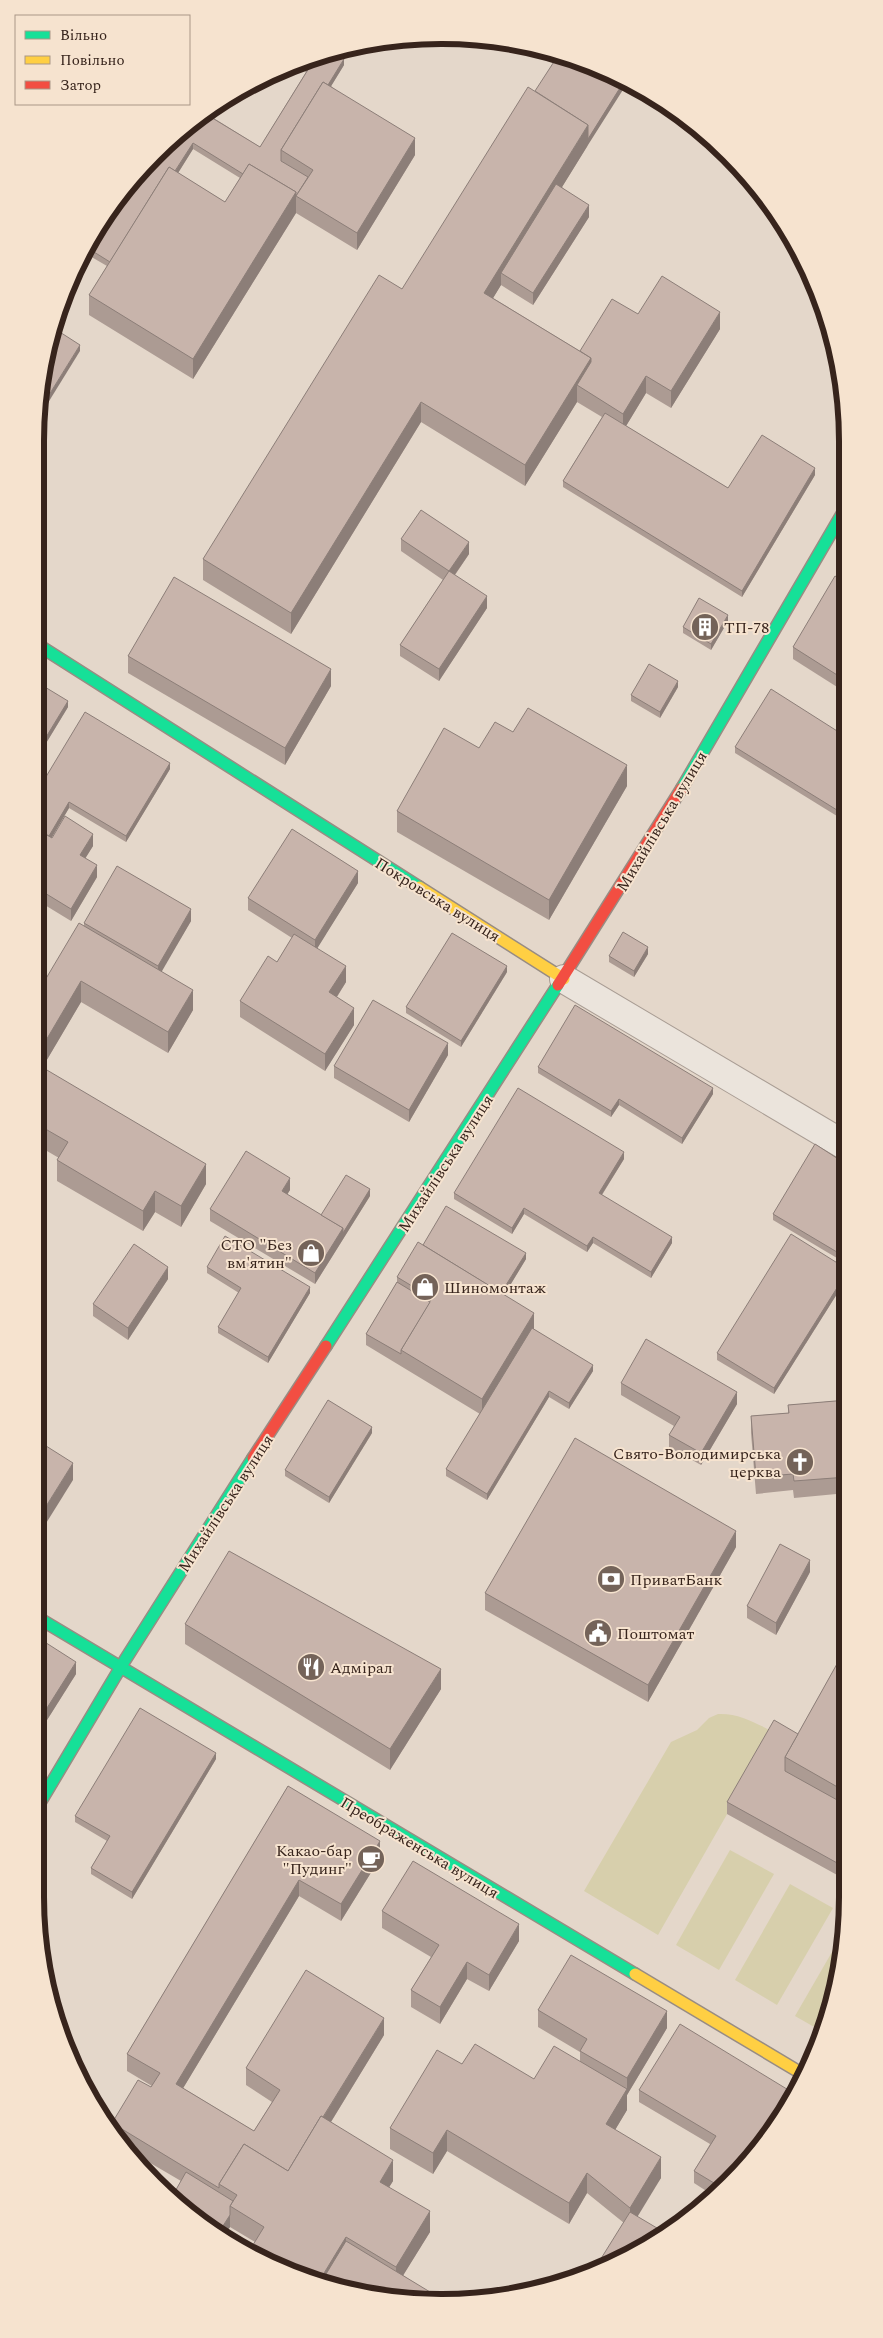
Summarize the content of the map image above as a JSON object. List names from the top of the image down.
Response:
{
  "streets": {
    "street": ["Михайлівська вулиця", "Покровська вулиця", "Преображенська вулиця"]
  },
  "crossings": [
    ["Михайлівська вулиця", "Покровська вулиця"],
    ["Михайлівська вулиця", "Преображенська вулиця"]
  ],
  "places": {
    "building": ["ТП-78"],
    "shop": ["СТО \"Без вм'ятин\"", "Шиномонтаж"],
    "church": ["Свято-Володимирська церква"],
    "bank": ["ПриватБанк"],
    "public building": ["Поштомат"],
    "restaurant": ["Адмірал"],
    "cafe": ["Какао-бар \"Пудинг\""]
  },
  "legend": ["Вільно", "Повільно", "Затор"]
}
